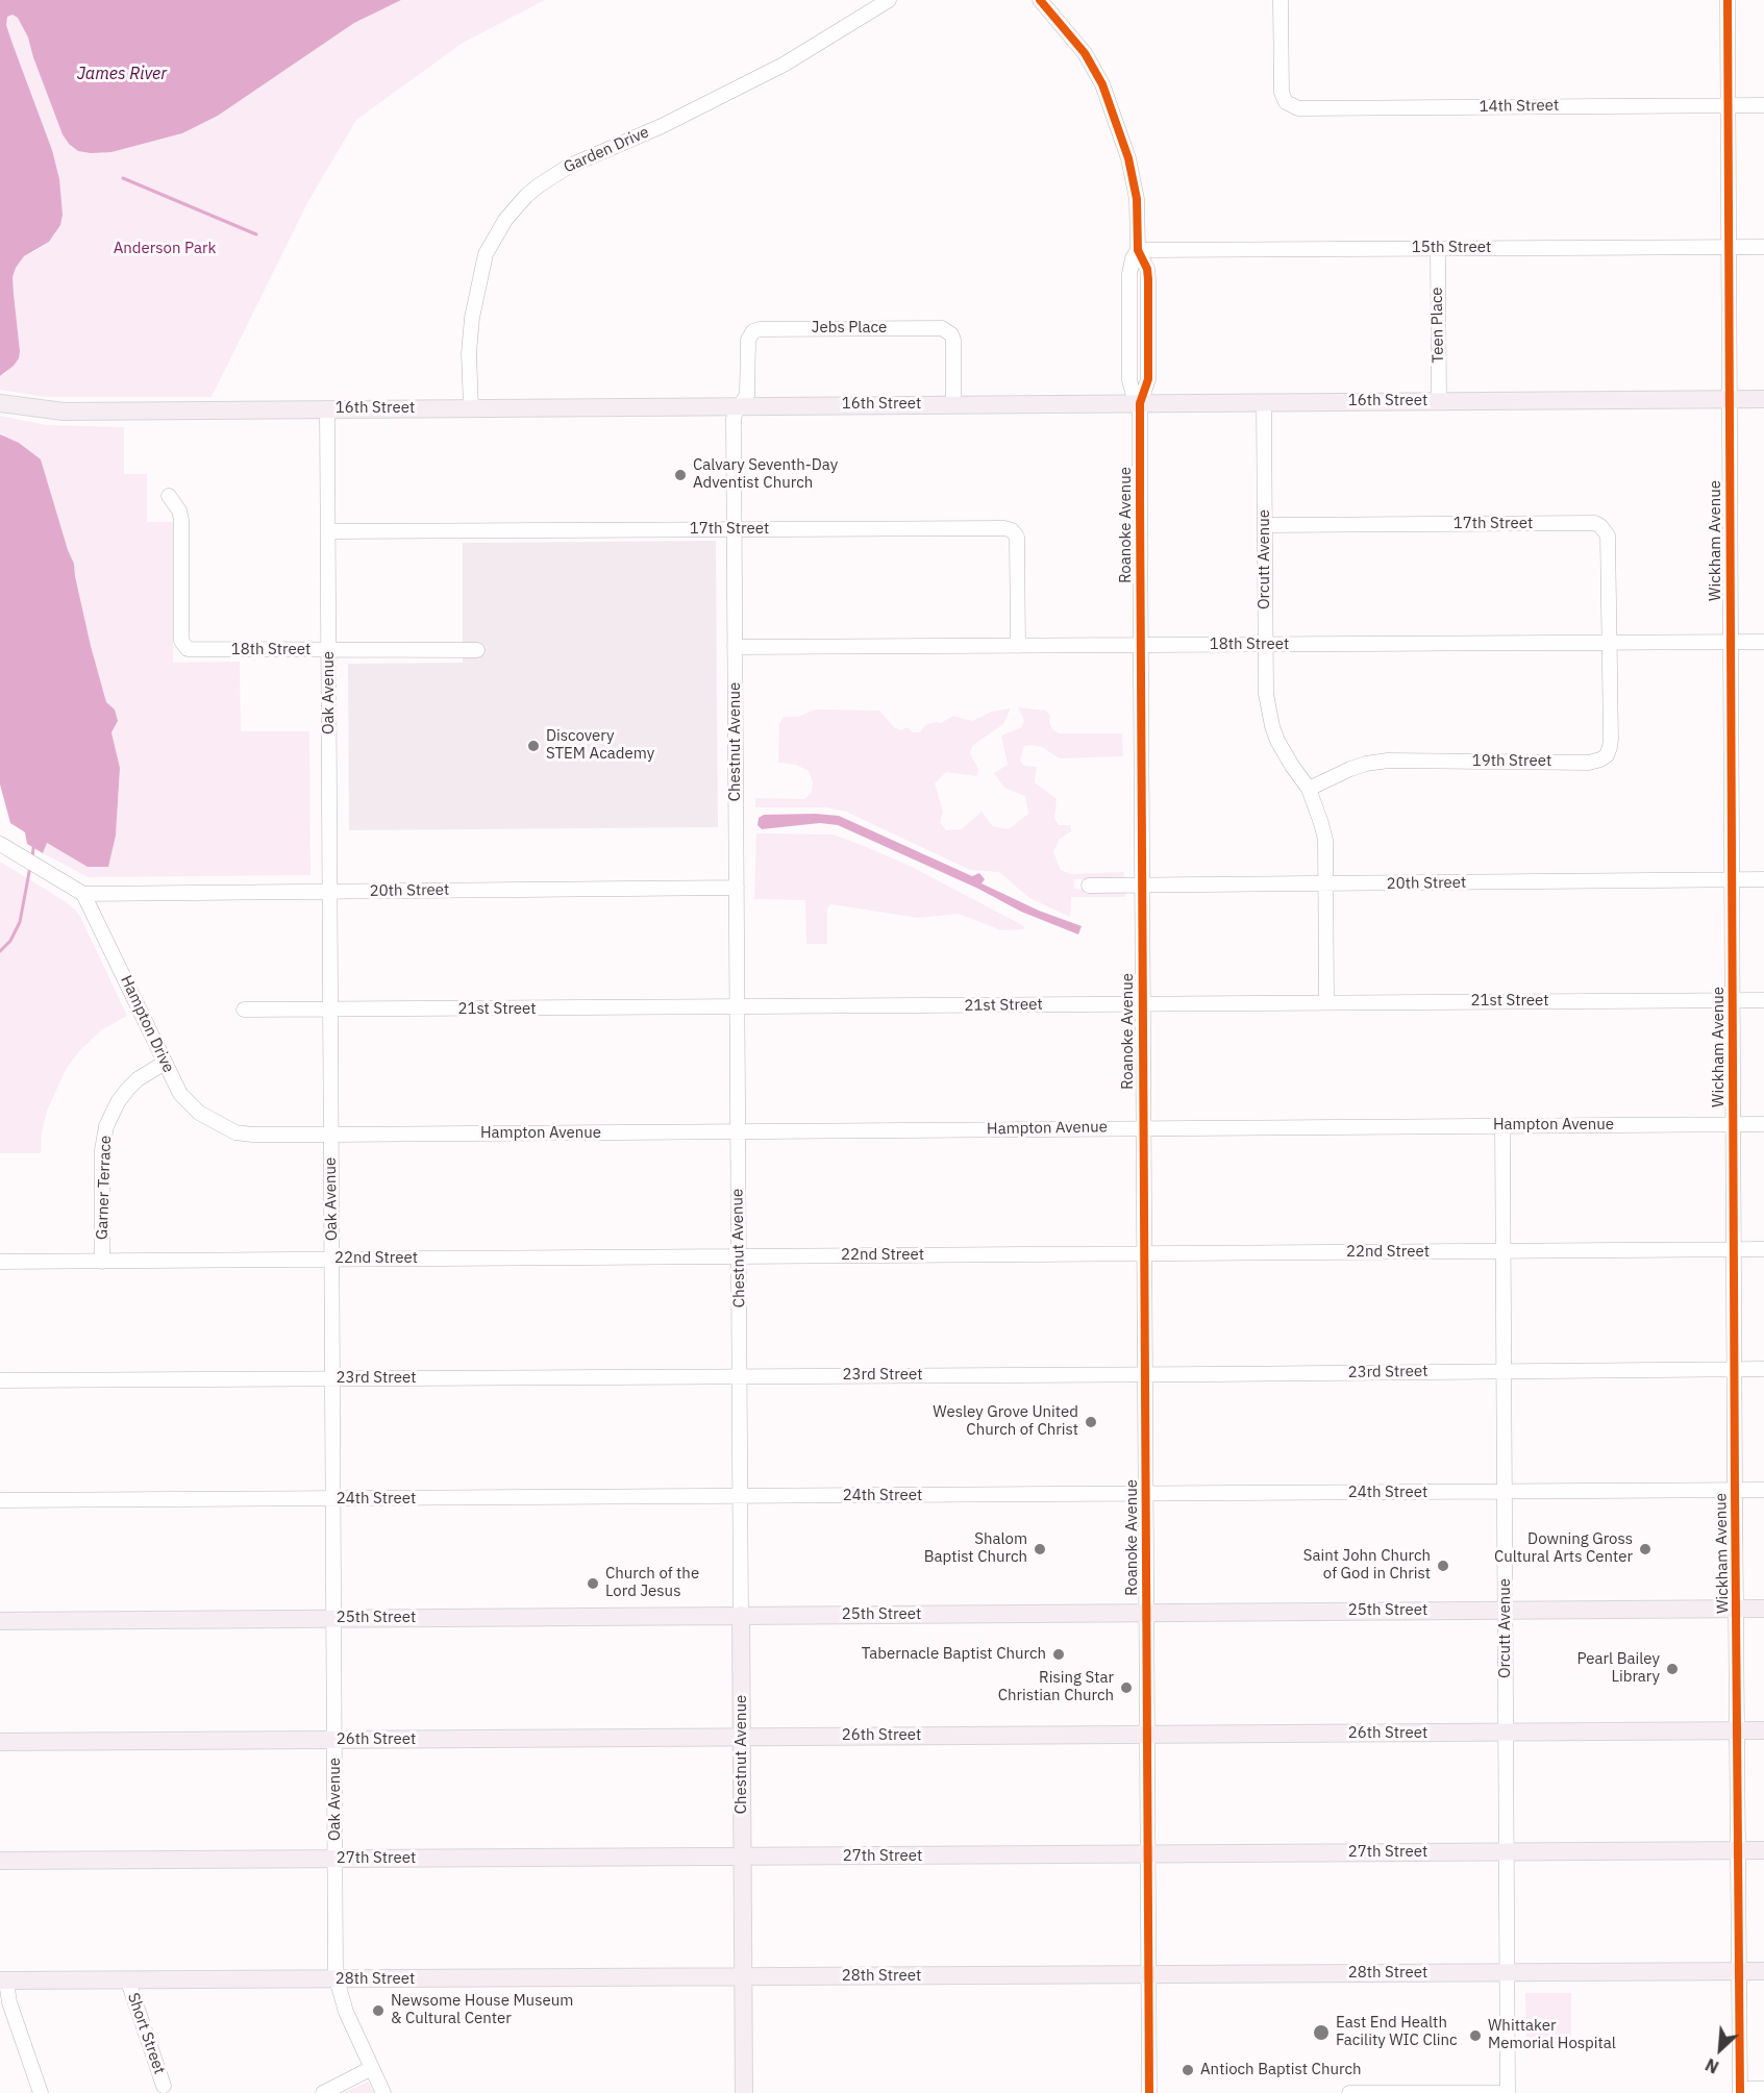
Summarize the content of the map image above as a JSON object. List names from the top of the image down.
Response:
{
  "streets": {
    "main road": [
      "16th Street",
      "Chestnut Avenue",
      "25th Street",
      "26th Street",
      "27th Street",
      "28th Street"
    ],
    "street": [
      "14th Street",
      "Garden Drive",
      "15th Street",
      "Teen Place",
      "Jebs Place",
      "17th Street",
      "Roanoke Avenue",
      "Wickham Avenue",
      "Orcutt Avenue",
      "18th Street",
      "Oak Avenue",
      "19th Street",
      "20th Street",
      "21st Street",
      "Hampton Drive",
      "Hampton Avenue",
      "Garner Terrace",
      "22nd Street",
      "23rd Street",
      "24th Street",
      "Short Street"
    ]
  },
  "crossings": [
    ["14th Street", "Wickham Avenue"],
    ["Garden Drive", "16th Street"],
    ["15th Street", "Teen Place"],
    ["15th Street", "Roanoke Avenue"],
    ["15th Street", "Wickham Avenue"],
    ["Teen Place", "16th Street"],
    ["Jebs Place", "16th Street"],
    ["Jebs Place", "Chestnut Avenue"],
    ["16th Street", "Roanoke Avenue"],
    ["16th Street", "Wickham Avenue"],
    ["16th Street", "Orcutt Avenue"],
    ["16th Street", "Oak Avenue"],
    ["16th Street", "Chestnut Avenue"],
    ["17th Street", "Orcutt Avenue"],
    ["17th Street", "18th Street"],
    ["17th Street", "Oak Avenue"],
    ["17th Street", "Chestnut Avenue"],
    ["17th Street", "19th Street"],
    ["Roanoke Avenue", "18th Street"],
    ["Roanoke Avenue", "20th Street"],
    ["Roanoke Avenue", "21st Street"],
    ["Roanoke Avenue", "Hampton Avenue"],
    ["Roanoke Avenue", "22nd Street"],
    ["Roanoke Avenue", "23rd Street"],
    ["Roanoke Avenue", "24th Street"],
    ["Roanoke Avenue", "25th Street"],
    ["Roanoke Avenue", "26th Street"],
    ["Roanoke Avenue", "27th Street"],
    ["Roanoke Avenue", "28th Street"],
    ["Wickham Avenue", "18th Street"],
    ["Wickham Avenue", "20th Street"],
    ["Wickham Avenue", "21st Street"],
    ["Wickham Avenue", "Hampton Avenue"],
    ["Wickham Avenue", "22nd Street"],
    ["Wickham Avenue", "23rd Street"],
    ["Wickham Avenue", "24th Street"],
    ["Wickham Avenue", "25th Street"],
    ["Wickham Avenue", "26th Street"],
    ["Wickham Avenue", "27th Street"],
    ["Wickham Avenue", "28th Street"],
    ["Orcutt Avenue", "18th Street"],
    ["Orcutt Avenue", "19th Street"],
    ["Orcutt Avenue", "20th Street"],
    ["Orcutt Avenue", "21st Street"],
    ["Orcutt Avenue", "Hampton Avenue"],
    ["Orcutt Avenue", "22nd Street"],
    ["Orcutt Avenue", "23rd Street"],
    ["Orcutt Avenue", "24th Street"],
    ["Orcutt Avenue", "25th Street"],
    ["Orcutt Avenue", "26th Street"],
    ["Orcutt Avenue", "27th Street"],
    ["Orcutt Avenue", "28th Street"],
    ["18th Street", "Oak Avenue"],
    ["18th Street", "Chestnut Avenue"],
    ["18th Street", "19th Street"],
    ["Oak Avenue", "20th Street"],
    ["Oak Avenue", "21st Street"],
    ["Oak Avenue", "Hampton Drive"],
    ["Oak Avenue", "Hampton Avenue"],
    ["Oak Avenue", "22nd Street"],
    ["Oak Avenue", "23rd Street"],
    ["Oak Avenue", "24th Street"],
    ["Oak Avenue", "25th Street"],
    ["Oak Avenue", "26th Street"],
    ["Oak Avenue", "27th Street"],
    ["Oak Avenue", "28th Street"],
    ["Chestnut Avenue", "20th Street"],
    ["Chestnut Avenue", "21st Street"],
    ["Chestnut Avenue", "Hampton Avenue"],
    ["Chestnut Avenue", "22nd Street"],
    ["Chestnut Avenue", "23rd Street"],
    ["Chestnut Avenue", "24th Street"],
    ["Chestnut Avenue", "25th Street"],
    ["Chestnut Avenue", "26th Street"],
    ["Chestnut Avenue", "27th Street"],
    ["Chestnut Avenue", "28th Street"],
    ["20th Street", "Hampton Drive"],
    ["Hampton Drive", "Hampton Avenue"],
    ["Hampton Drive", "Garner Terrace"],
    ["Garner Terrace", "22nd Street"],
    ["28th Street", "Short Street"]
  ],
  "water": ["James River"],
  "parks": ["Anderson Park"],
  "places": [
    "Calvary Seventh-Day Adventist Church",
    "Discovery STEM Academy",
    "Wesley Grove United Church of Christ",
    "Shalom Baptist Church",
    "Downing Gross Cultural Arts Center",
    "Saint John Church of God in Christ",
    "Church of the Lord Jesus",
    "Tabernacle Baptist Church",
    "Pearl Bailey Library",
    "Rising Star Christian Church",
    "Newsome House Museum & Cultural Center",
    "East End Health Facility WIC Clinc",
    "Whittaker Memorial Hospital",
    "Antioch Baptist Church"
  ],
  "north": "bottom left"
}
